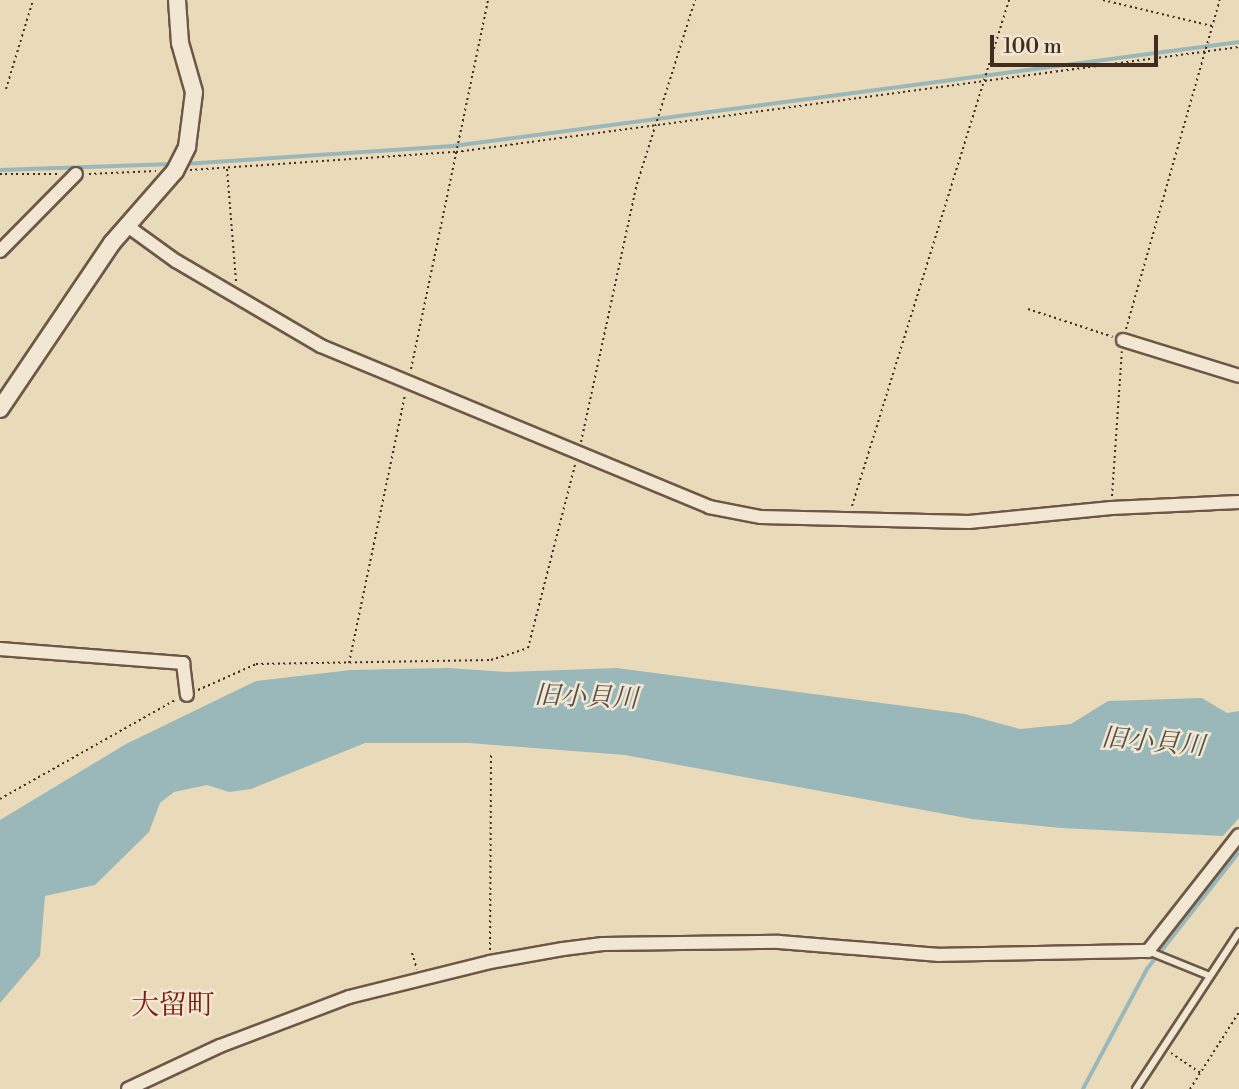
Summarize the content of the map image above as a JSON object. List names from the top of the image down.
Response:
{
  "districts": ["大留町"],
  "water": ["旧小貝川"],
  "scale_bar": "100 m"
}
